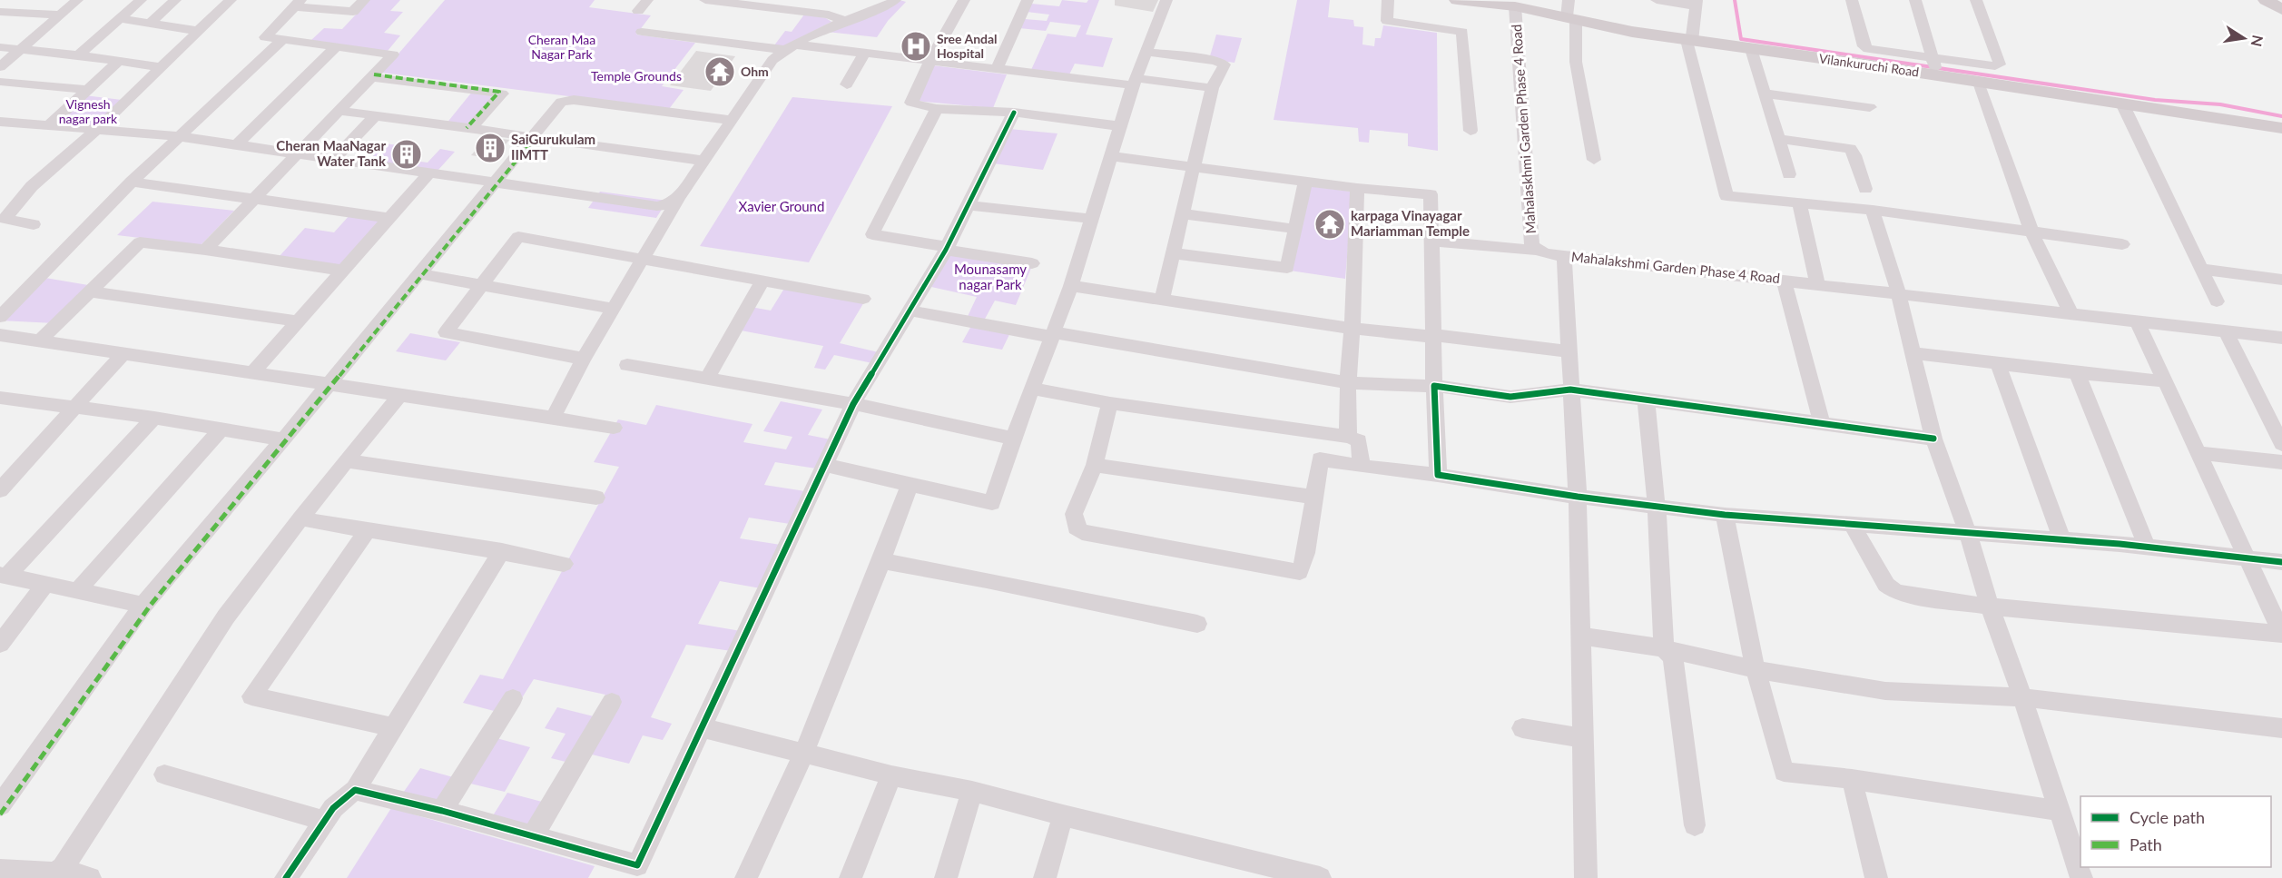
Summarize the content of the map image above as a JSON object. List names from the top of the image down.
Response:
{
  "streets": {
    "main road": ["Vilankuruchi Road"],
    "street": ["Mahalaskhmi Garden Phase 4 Road", "Mahalakshmi Garden Phase 4 Road"]
  },
  "crossings": [
    ["Vilankuruchi Road", "Mahalaskhmi Garden Phase 4 Road"],
    ["Mahalaskhmi Garden Phase 4 Road", "Mahalakshmi Garden Phase 4 Road"]
  ],
  "parks": [
    "Cheran Maa Nagar Park",
    "Temple Grounds",
    "Vignesh nagar park",
    "Xavier Ground",
    "Mounasamy nagar Park"
  ],
  "places": {
    "hospital": ["Sree Andal Hospital"],
    "temple": ["Ohm", "karpaga Vinayagar Mariamman Temple"],
    "building": ["SaiGurukulam IIMTT", "Cheran MaaNagar Water Tank"]
  },
  "legend": ["Cycle path", "Path"],
  "north": "right"
}
